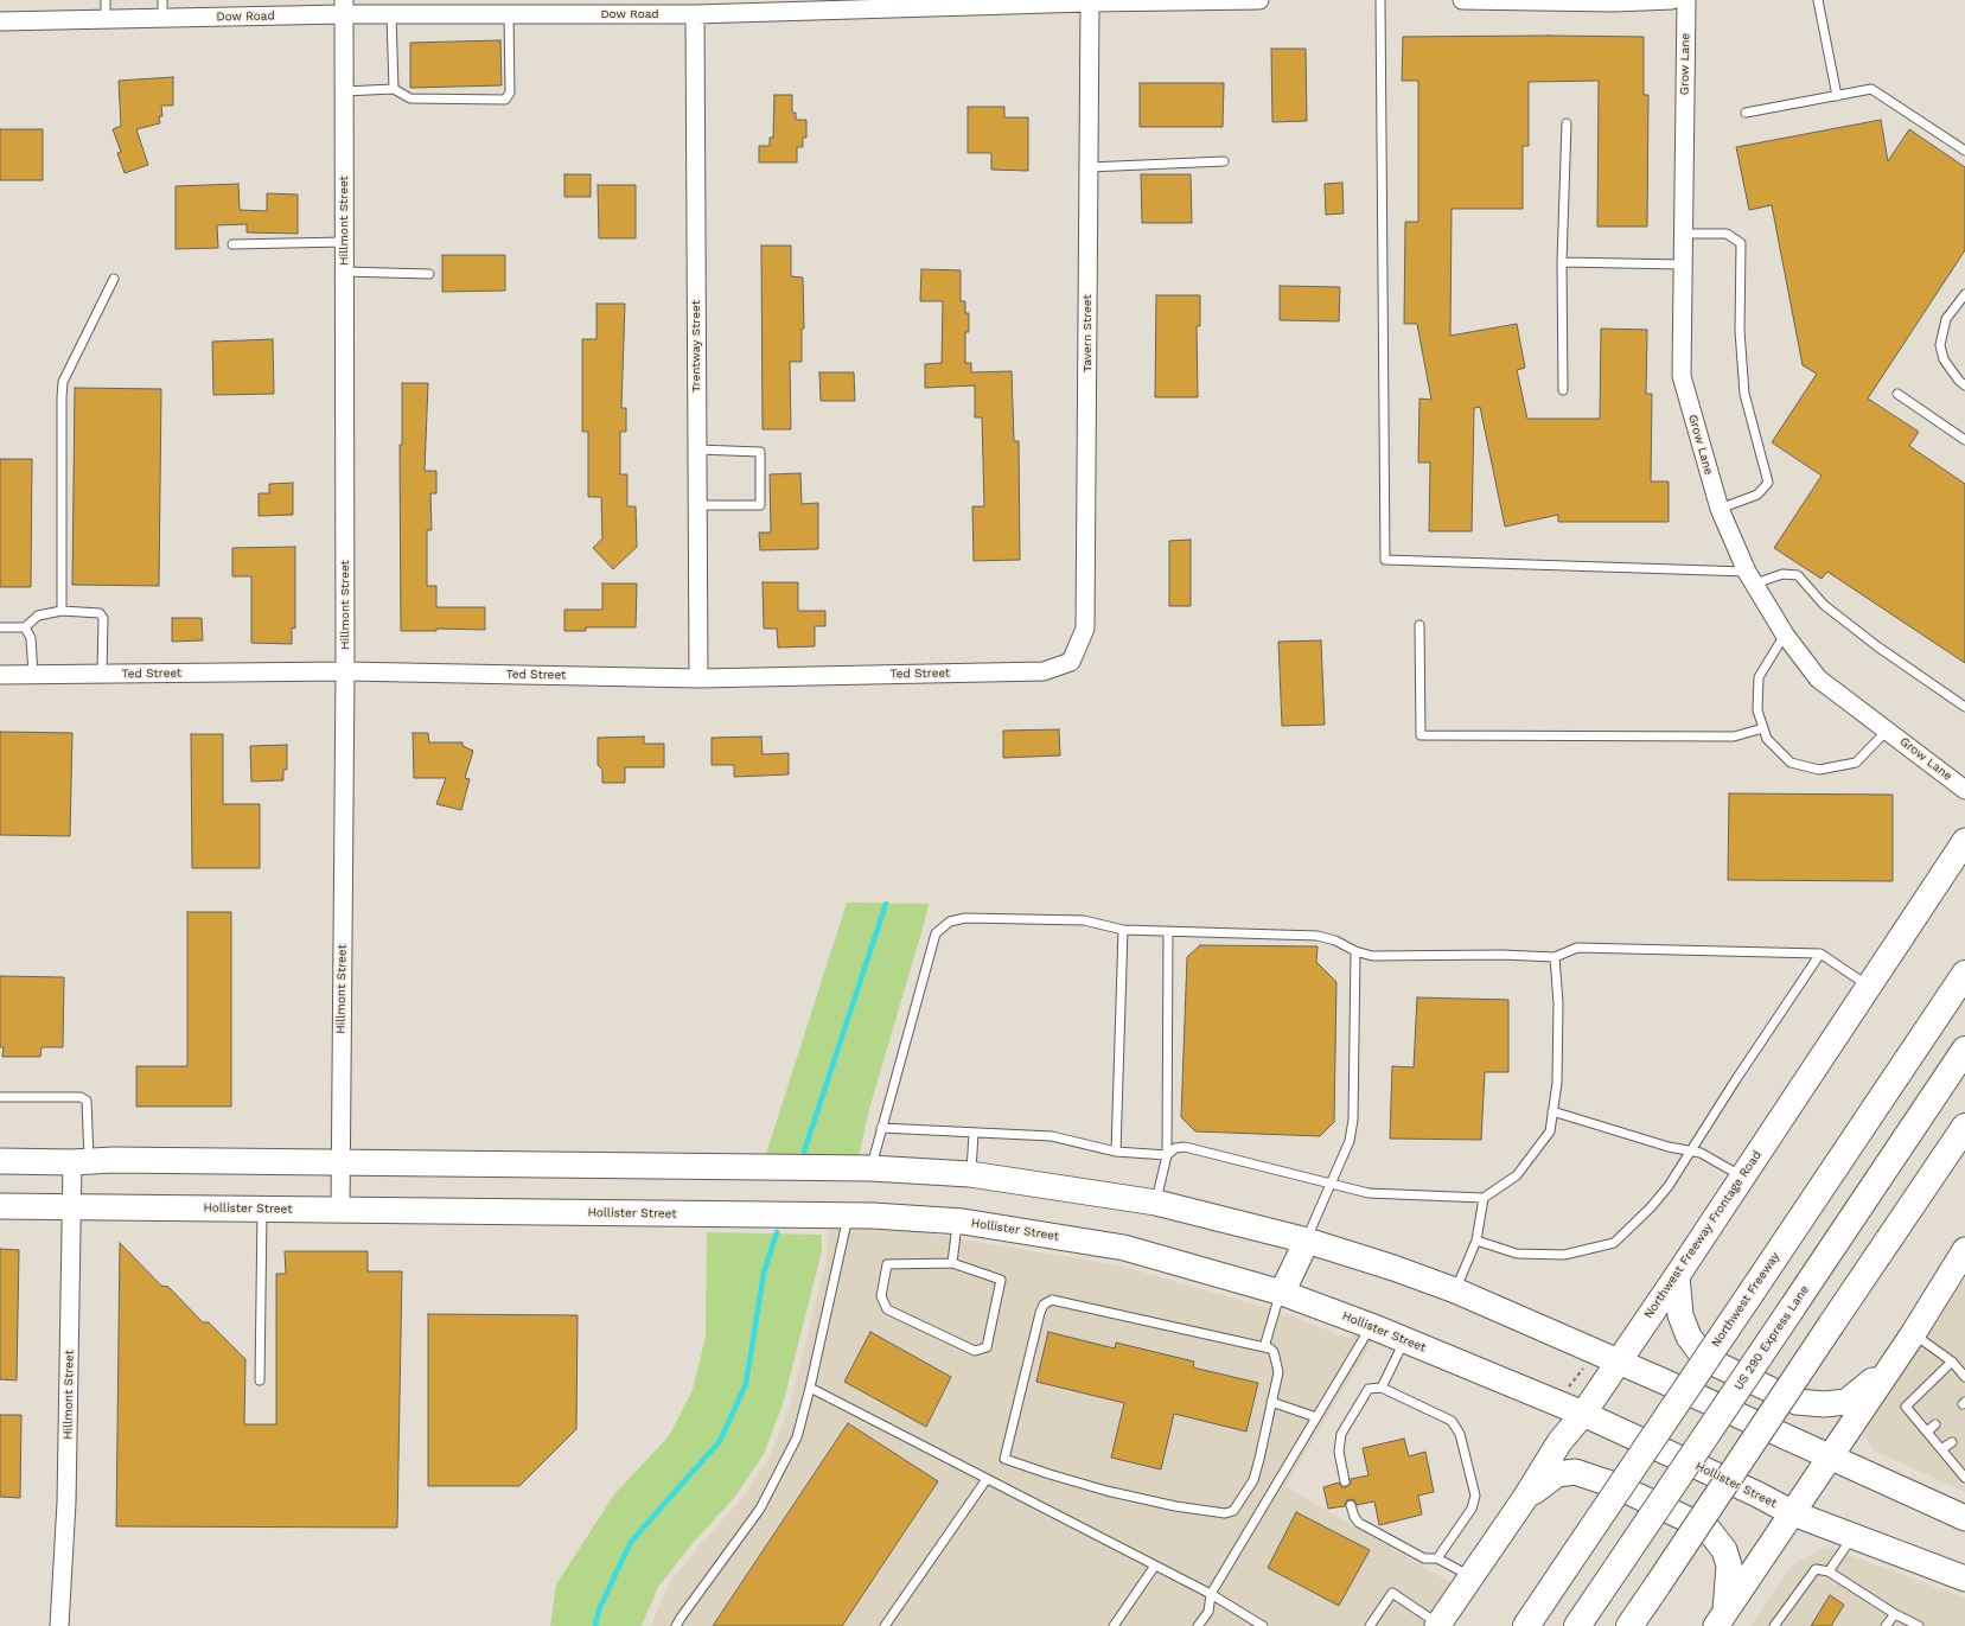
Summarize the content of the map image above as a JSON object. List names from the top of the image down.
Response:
{
  "streets": {
    "highway": ["Northwest Freeway", "US 290 Express Lane"],
    "main road": ["Hollister Street", "Northwest Freeway Frontage Road"],
    "street": [
      "Dow Road",
      "Grow Lane",
      "Hillmont Street",
      "Tavern Street",
      "Trentway Street",
      "Ted Street"
    ]
  },
  "crossings": [
    ["Dow Road", "Hillmont Street"],
    ["Dow Road", "Tavern Street"],
    ["Dow Road", "Trentway Street"],
    ["Hillmont Street", "Ted Street"],
    ["Hillmont Street", "Hollister Street"],
    ["Tavern Street", "Ted Street"],
    ["Trentway Street", "Ted Street"],
    ["Hollister Street", "Northwest Freeway Frontage Road"]
  ]
}
